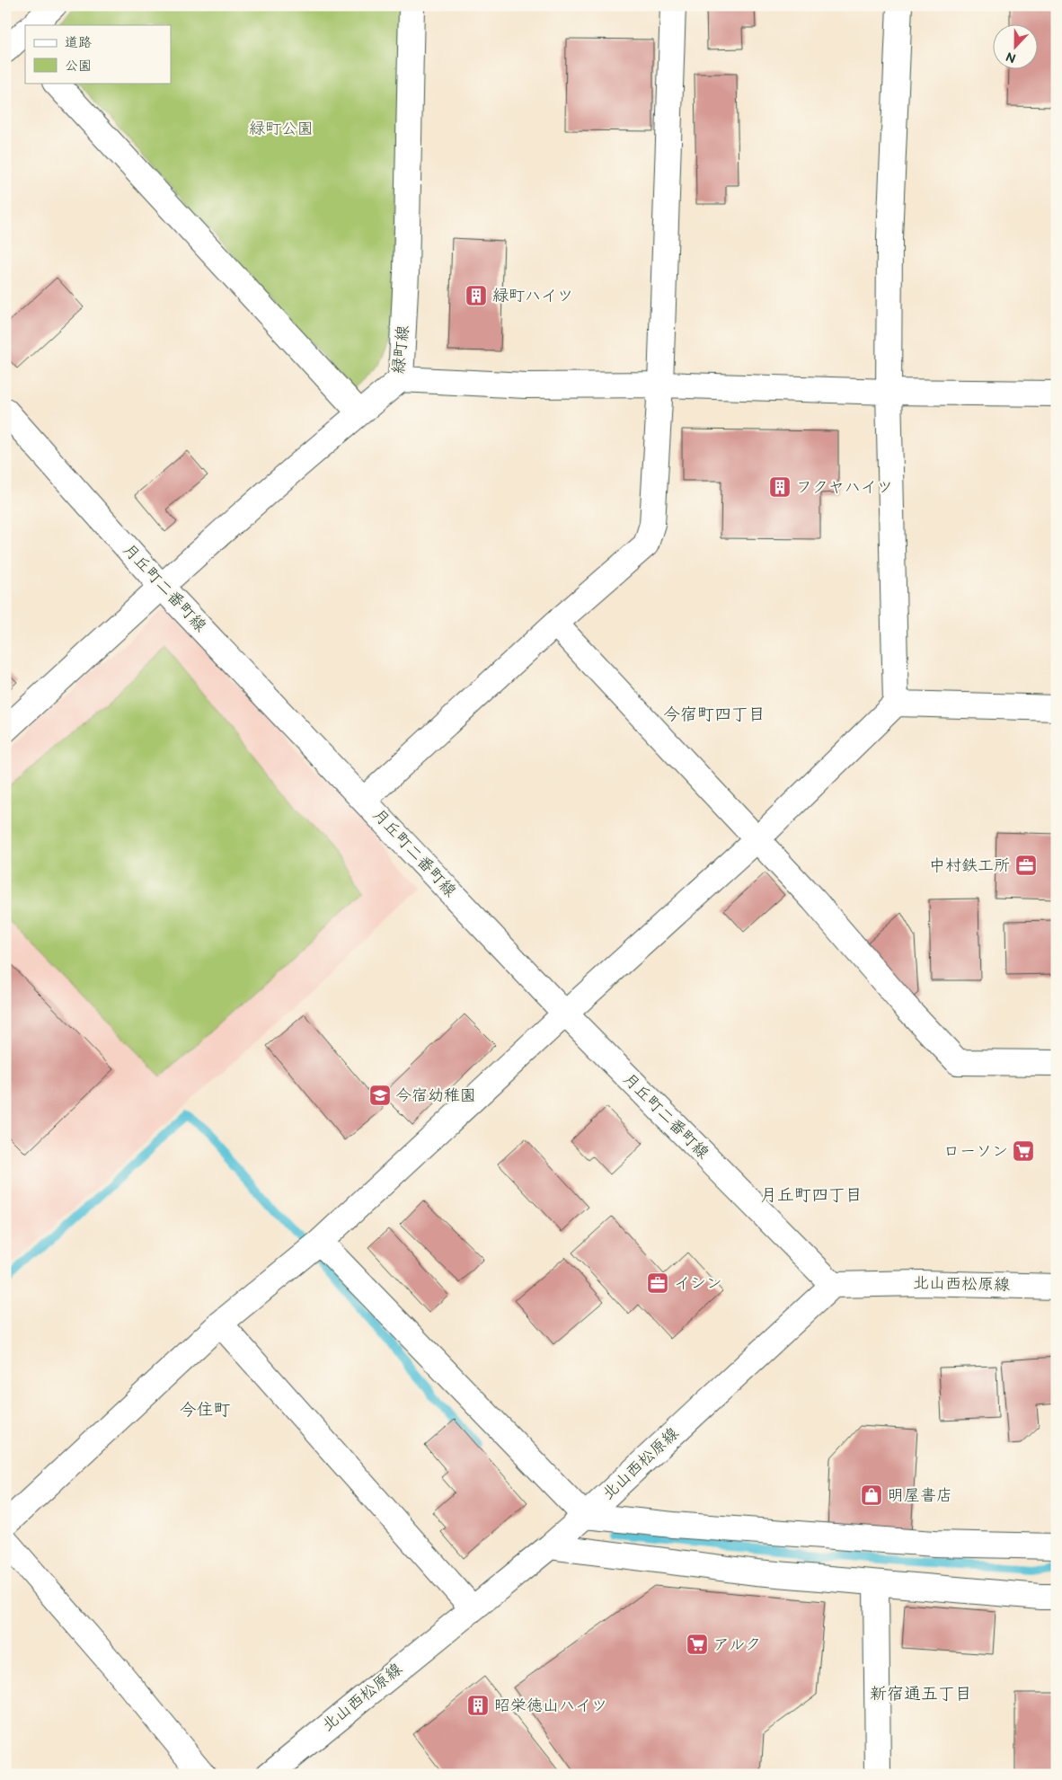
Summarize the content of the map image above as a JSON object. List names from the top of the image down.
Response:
{
  "streets": {
    "street": ["緑町線", "月丘町二番町線", "北山西松原線"]
  },
  "crossings": [
    ["緑町線", "月丘町二番町線"],
    ["月丘町二番町線", "北山西松原線"]
  ],
  "districts": [
    "今宿町四丁目",
    "月丘町四丁目",
    "今住町",
    "新宿通五丁目"
  ],
  "parks": ["緑町公園"],
  "places": {
    "building": ["緑町ハイツ", "フクヤハイツ", "昭栄徳山ハイツ"],
    "office": ["中村鉄工所", "イシン"],
    "school or university": ["今宿幼稚園"],
    "supermarket": ["ローソン", "アルク"],
    "shop": ["明屋書店"]
  },
  "legend": ["道路", "公園"],
  "north": "bottom"
}
